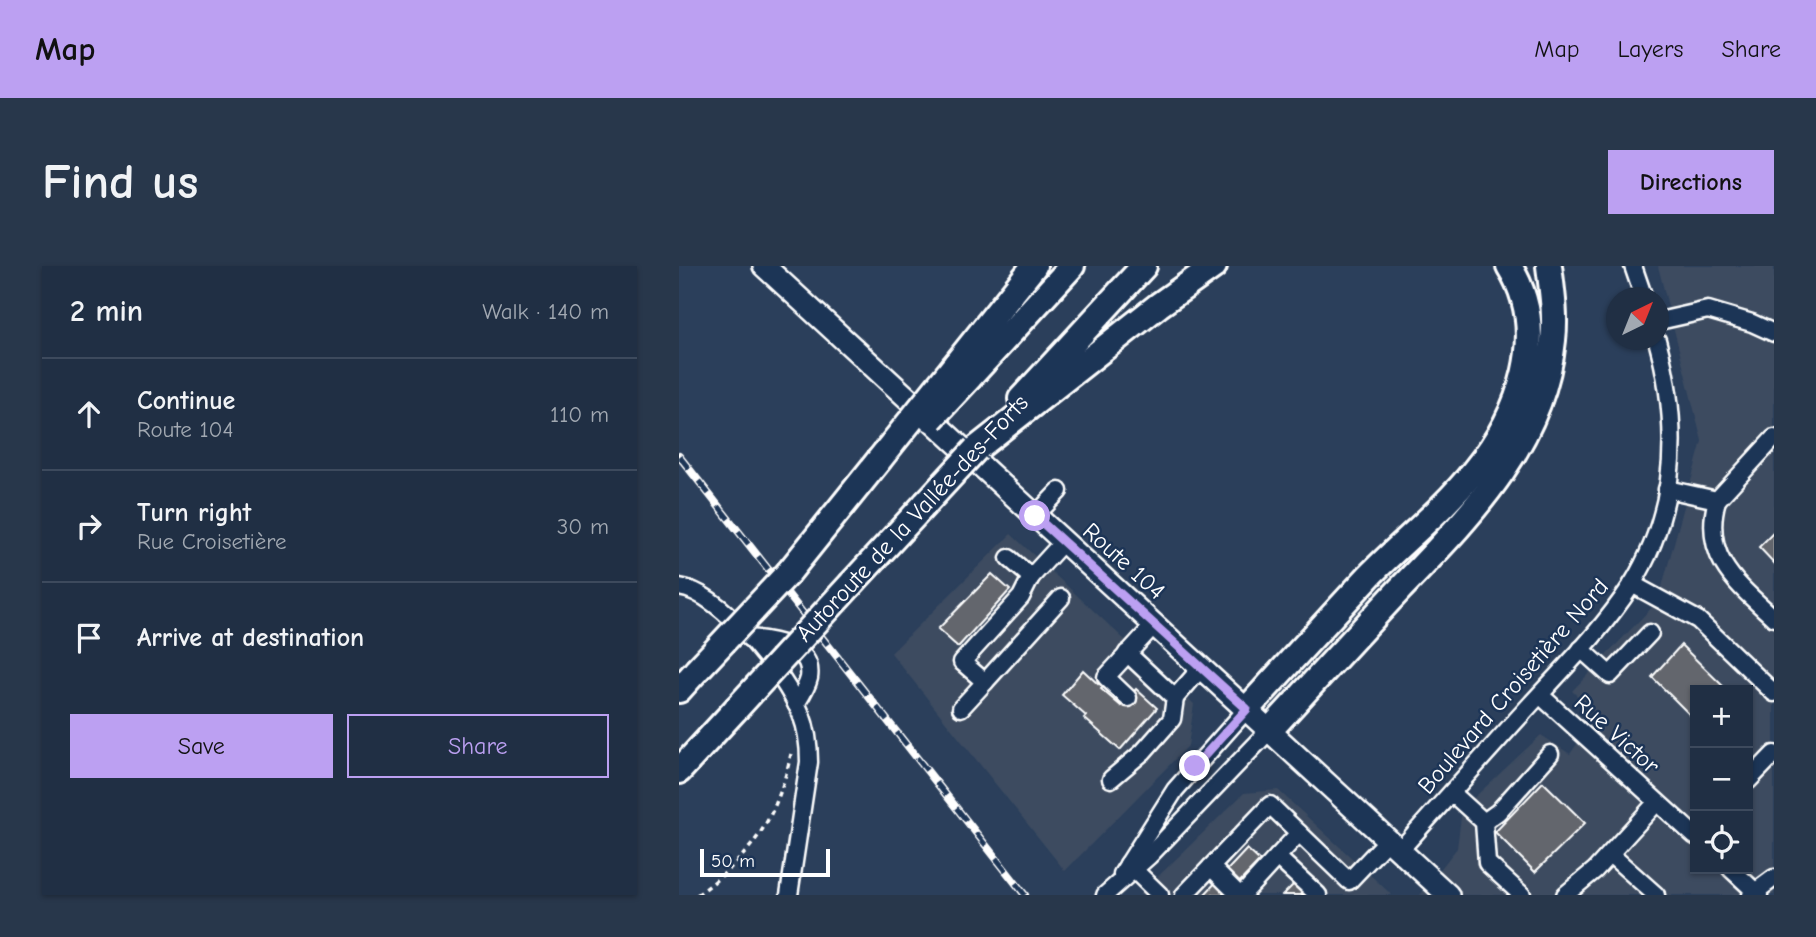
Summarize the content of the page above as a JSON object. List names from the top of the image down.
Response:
{
  "streets": {
    "highway": ["Autoroute de la Vallée-des-Forts"],
    "main road": ["Route 104"],
    "street": ["Boulevard Croisetière Nord", "Rue Victor"]
  },
  "crossings": [
    ["Route 104", "Boulevard Croisetière Nord"],
    ["Boulevard Croisetière Nord", "Rue Victor"]
  ],
  "scale_bar": "50 m",
  "north": "top right",
  "page": {
    "header": "Map",
    "nav": ["Map", "Layers", "Share"],
    "buttons": [
      "Directions",
      ["Save", "Share"]
    ],
    "title": "Find us",
    "heading": ["2 min", "Walk · 140 m"],
    "list": [
      ["Continue", "Route 104", "110 m"],
      ["Turn right", "Rue Croisetière", "30 m"],
      "Arrive at destination"
    ],
    "map_buttons": ["+", "−"],
    "scale": "50 m"
  }
}
